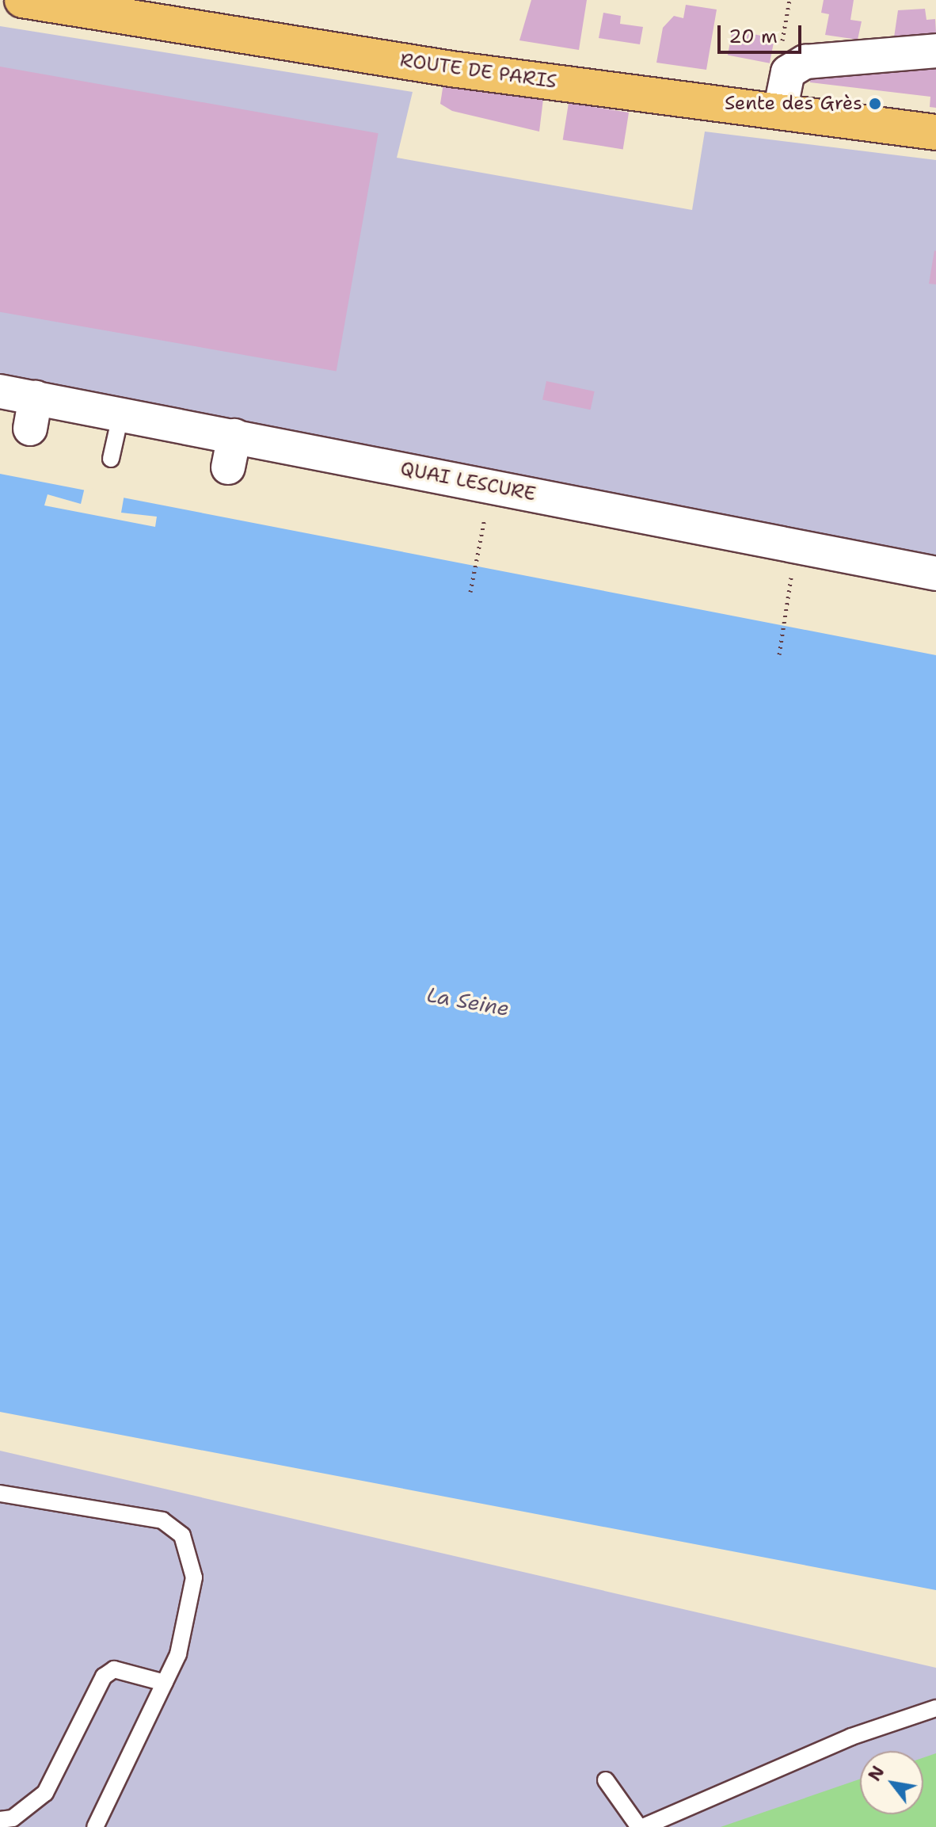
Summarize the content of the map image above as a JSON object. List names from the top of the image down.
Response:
{
  "streets": {
    "main road": ["ROUTE DE PARIS"],
    "street": ["QUAI LESCURE"]
  },
  "water": ["La Seine"],
  "places": ["Sente des Grès"],
  "scale_bar": "20 m",
  "north": "top left"
}
